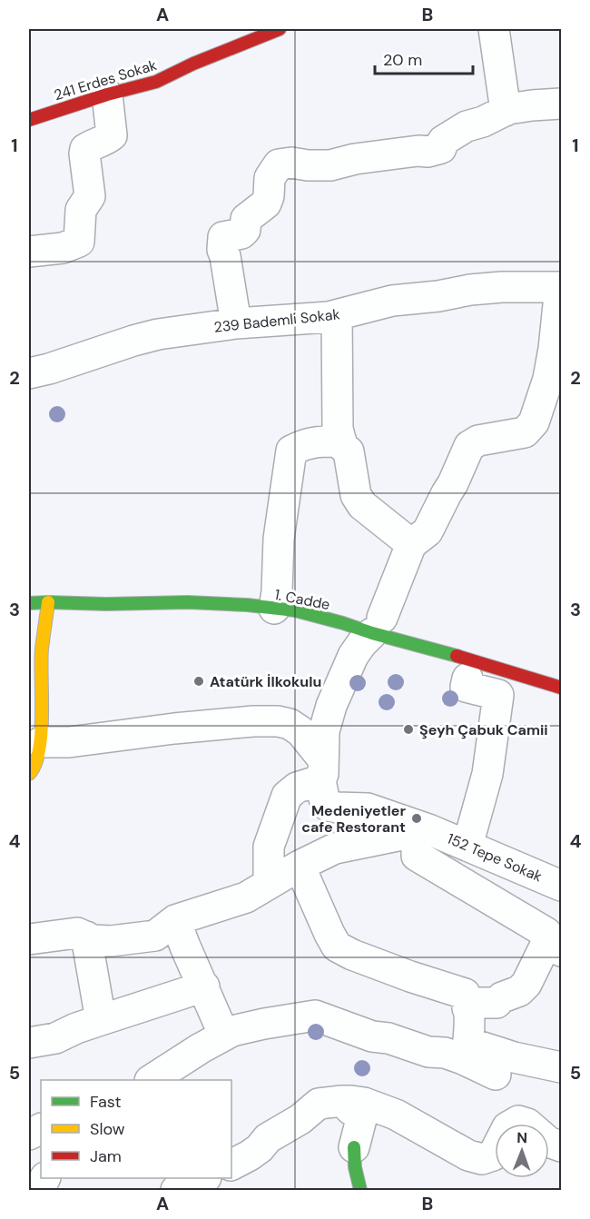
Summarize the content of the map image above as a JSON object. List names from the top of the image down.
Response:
{
  "streets": {
    "main road": ["241 Erdes Sokak", "1. Cadde"],
    "street": ["239 Bademli Sokak", "152 Tepe Sokak"]
  },
  "places": ["Atatürk İlkokulu", "Şeyh Çabuk Camii", "Medeniyetler cafe Restorant"],
  "legend": ["Fast", "Slow", "Jam"],
  "scale_bar": "20 m",
  "north": "top",
  "grid": {
    "columns": ["A", "B"],
    "rows": [
      "1",
      "2",
      "3",
      "4",
      "5"
    ]
  }
}
